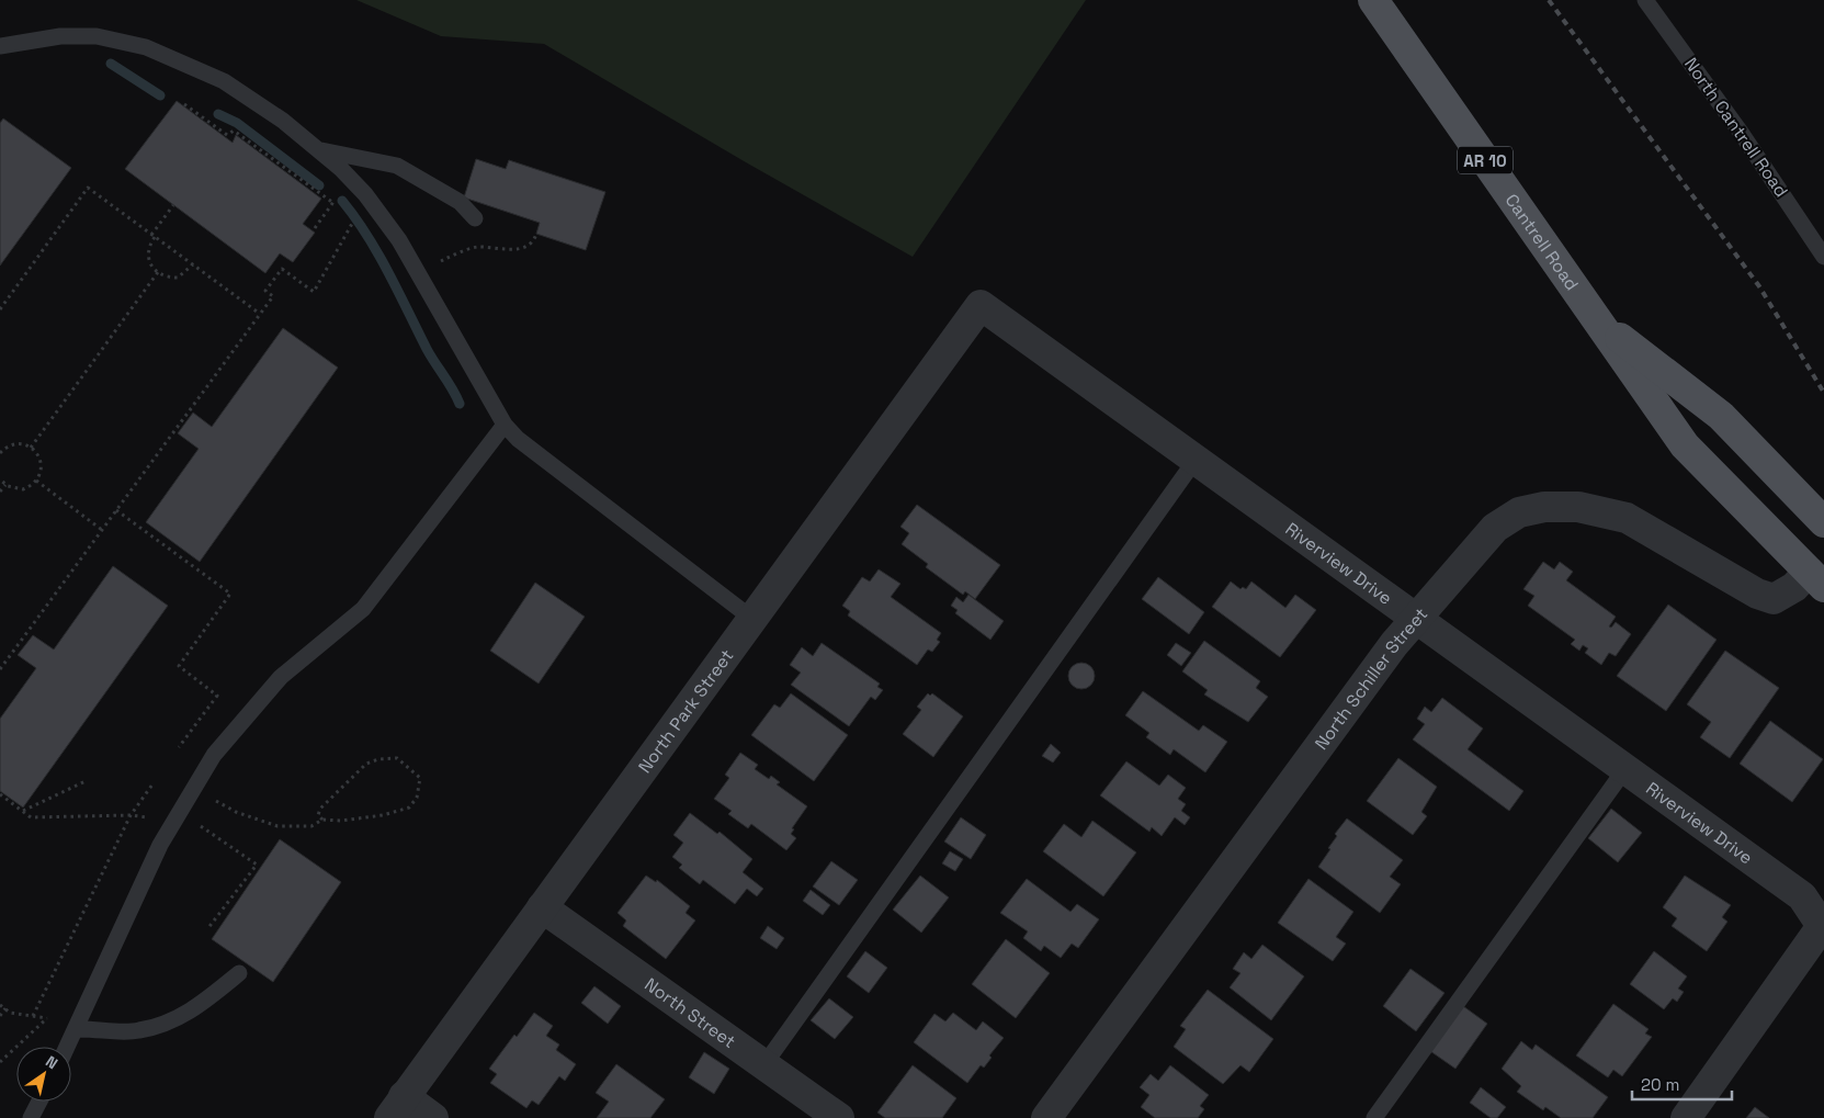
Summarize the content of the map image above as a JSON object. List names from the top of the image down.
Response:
{
  "streets": {
    "main road": ["AR 10", "Cantrell Road"],
    "street": [
      "Riverview Drive",
      "North Schiller Street",
      "North Park Street",
      "North Street"
    ],
    "lane": ["North Cantrell Road"]
  },
  "crossings": [
    ["Cantrell Road", "North Schiller Street"],
    ["Riverview Drive", "North Schiller Street"],
    ["Riverview Drive", "North Park Street"],
    ["North Park Street", "North Street"]
  ],
  "scale_bar": "20 m",
  "north": "top right"
}
